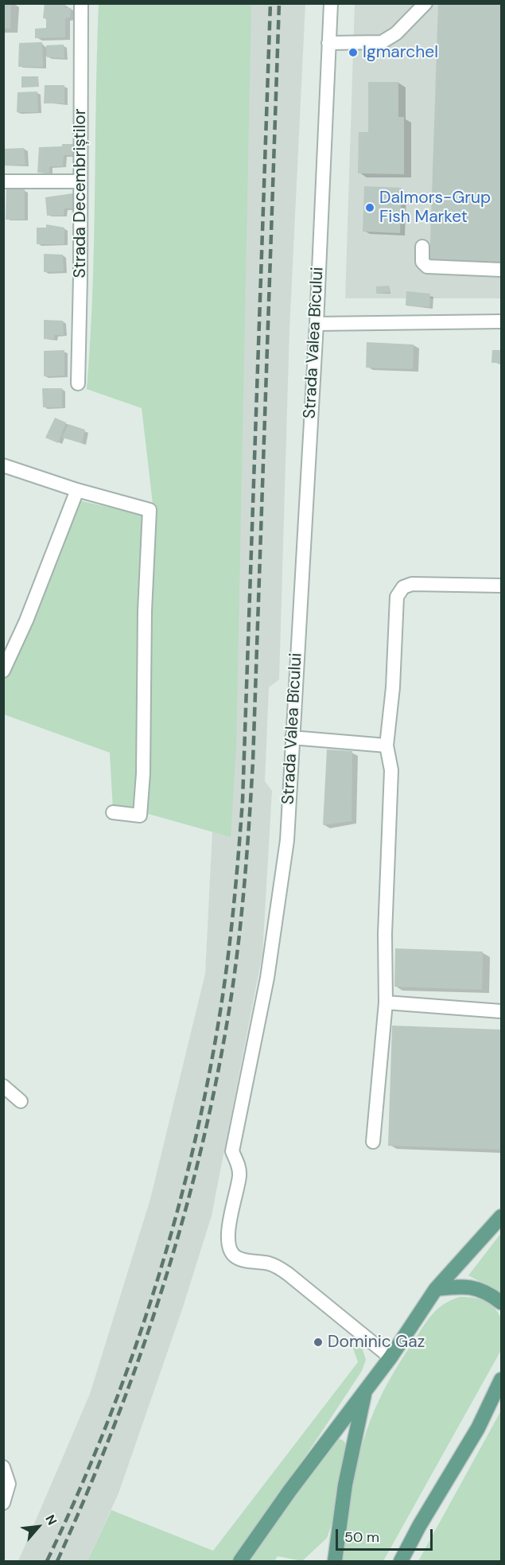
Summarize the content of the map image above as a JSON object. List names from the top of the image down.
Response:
{
  "streets": {
    "street": ["Strada Decembriștilor", "Strada Valea Bîcului"]
  },
  "places": ["Igmarchel", "Dalmors-Grup Fish Market", "Dominic Gaz"],
  "scale_bar": "50 m",
  "north": "top right"
}
